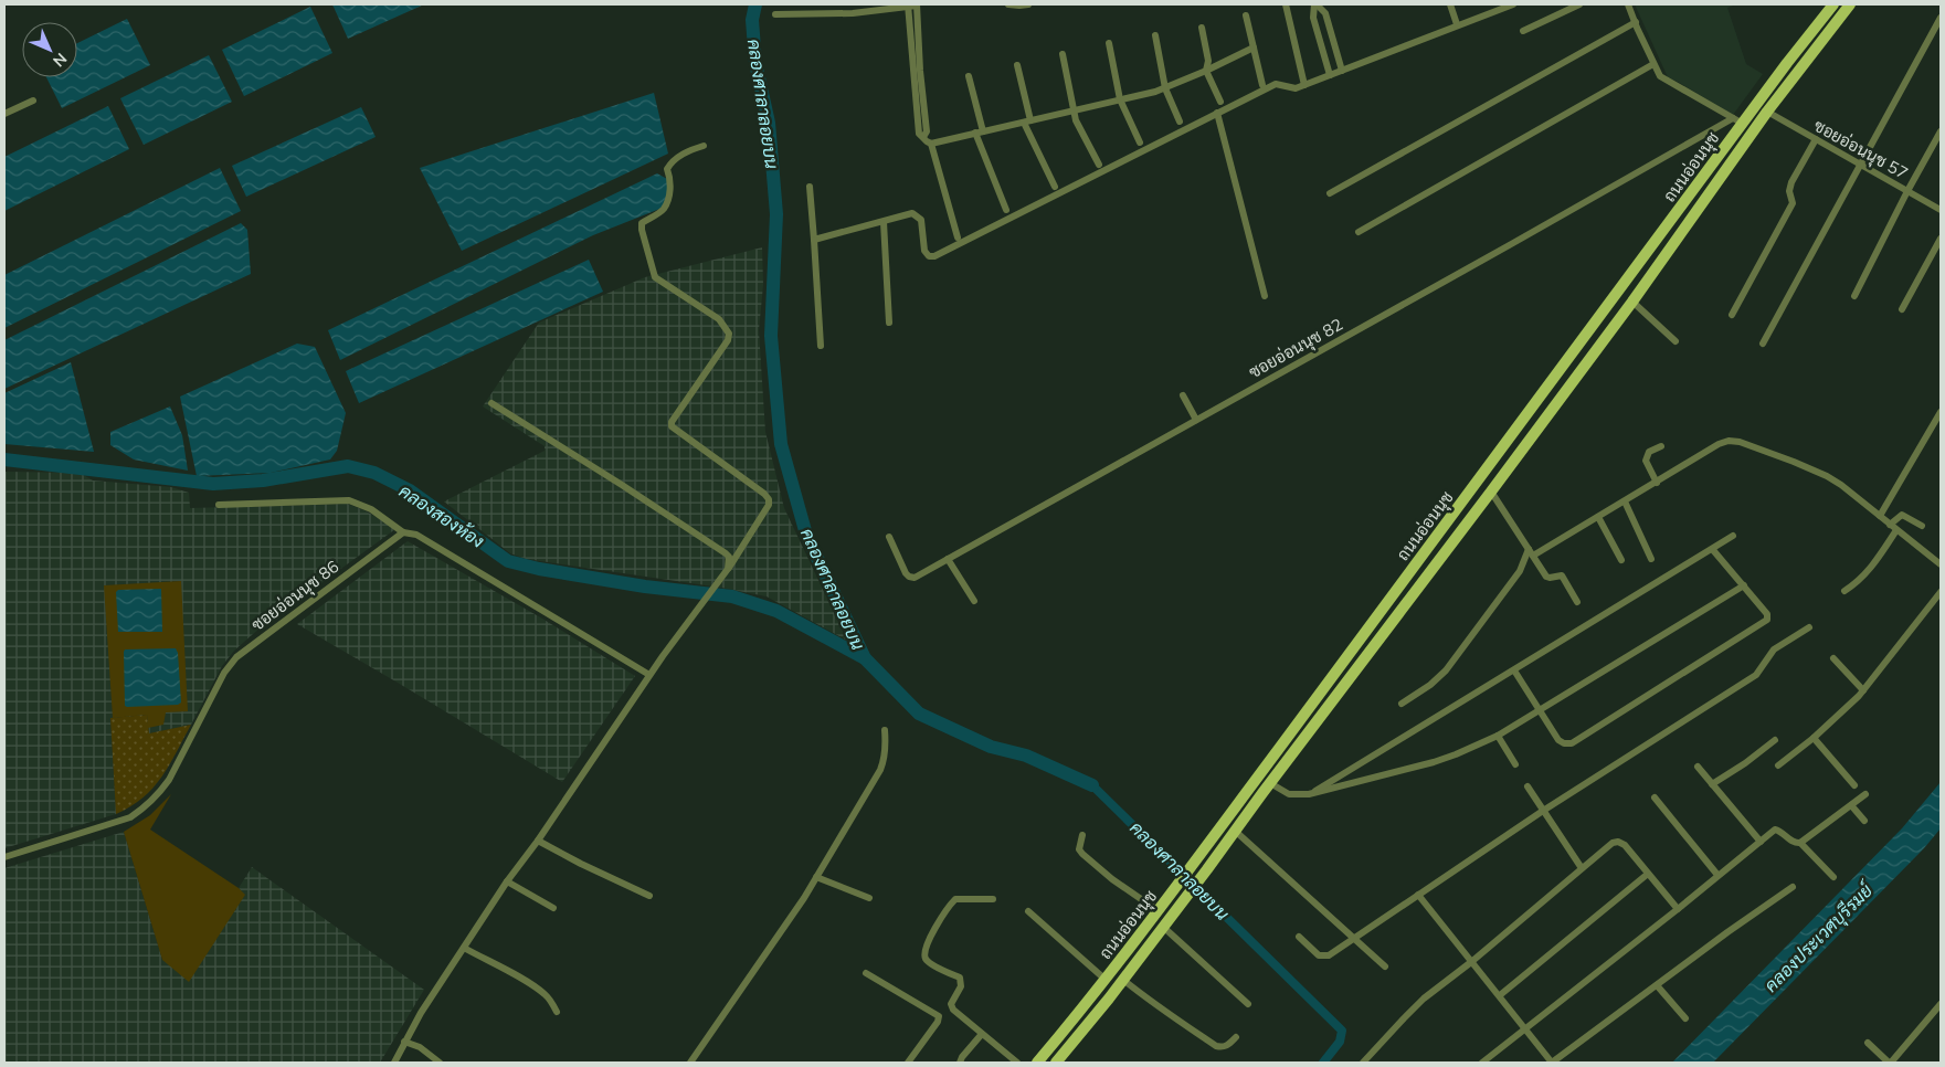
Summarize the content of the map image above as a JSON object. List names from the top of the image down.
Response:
{
  "streets": {
    "main road": ["ถนนอ่อนนุช"],
    "street": ["ซอยอ่อนนุช 57", "ซอยอ่อนนุช 82", "ซอยอ่อนนุช 86"]
  },
  "crossings": [
    ["ซอยอ่อนนุช 57", "ถนนอ่อนนุช"],
    ["ถนนอ่อนนุช", "ซอยอ่อนนุช 82"]
  ],
  "water": ["คลองศาลาลอยบน", "คลองสองห้อง", "คลองประเวศบุรีรมย์"],
  "north": "bottom right"
}
